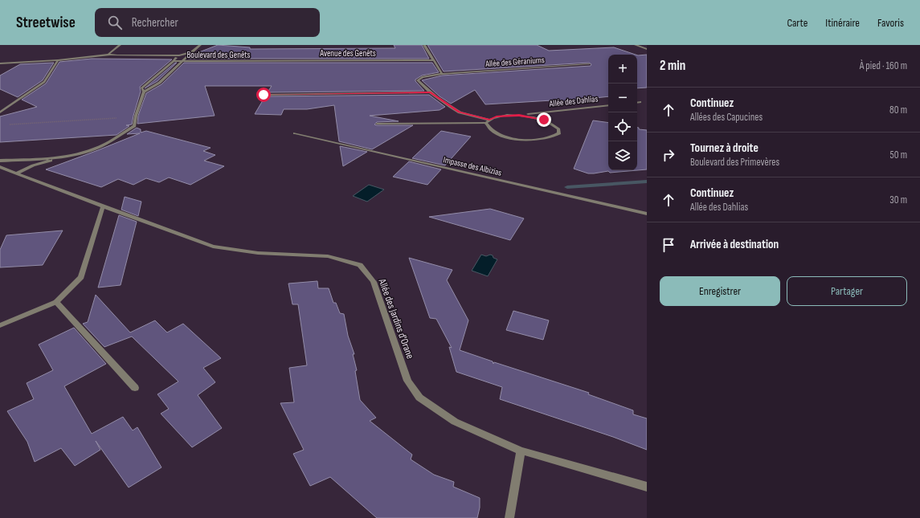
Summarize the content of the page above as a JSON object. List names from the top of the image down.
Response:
{
  "streets": {
    "street": [
      "Avenue des Genêts",
      "Boulevard des Genêts",
      "Allée des Géraniums",
      "Allée des Dahlias",
      "Impasse des Albizias",
      "Allée des Jardins d'Orane"
    ]
  },
  "crossings": [
    ["Avenue des Genêts", "Boulevard des Genêts"]
  ],
  "page": {
    "header": "Streetwise",
    "search": "Rechercher",
    "nav": ["Carte", "Itinéraire", "Favoris"],
    "heading": ["2 min", "À pied · 160 m"],
    "map_buttons": ["+", "−"],
    "list": [
      ["Continuez", "Allées des Capucines", "80 m"],
      ["Tournez à droite", "Boulevard des Primevères", "50 m"],
      ["Continuez", "Allée des Dahlias", "30 m"],
      "Arrivée à destination"
    ],
    "buttons": ["Enregistrer", "Partager"]
  }
}
